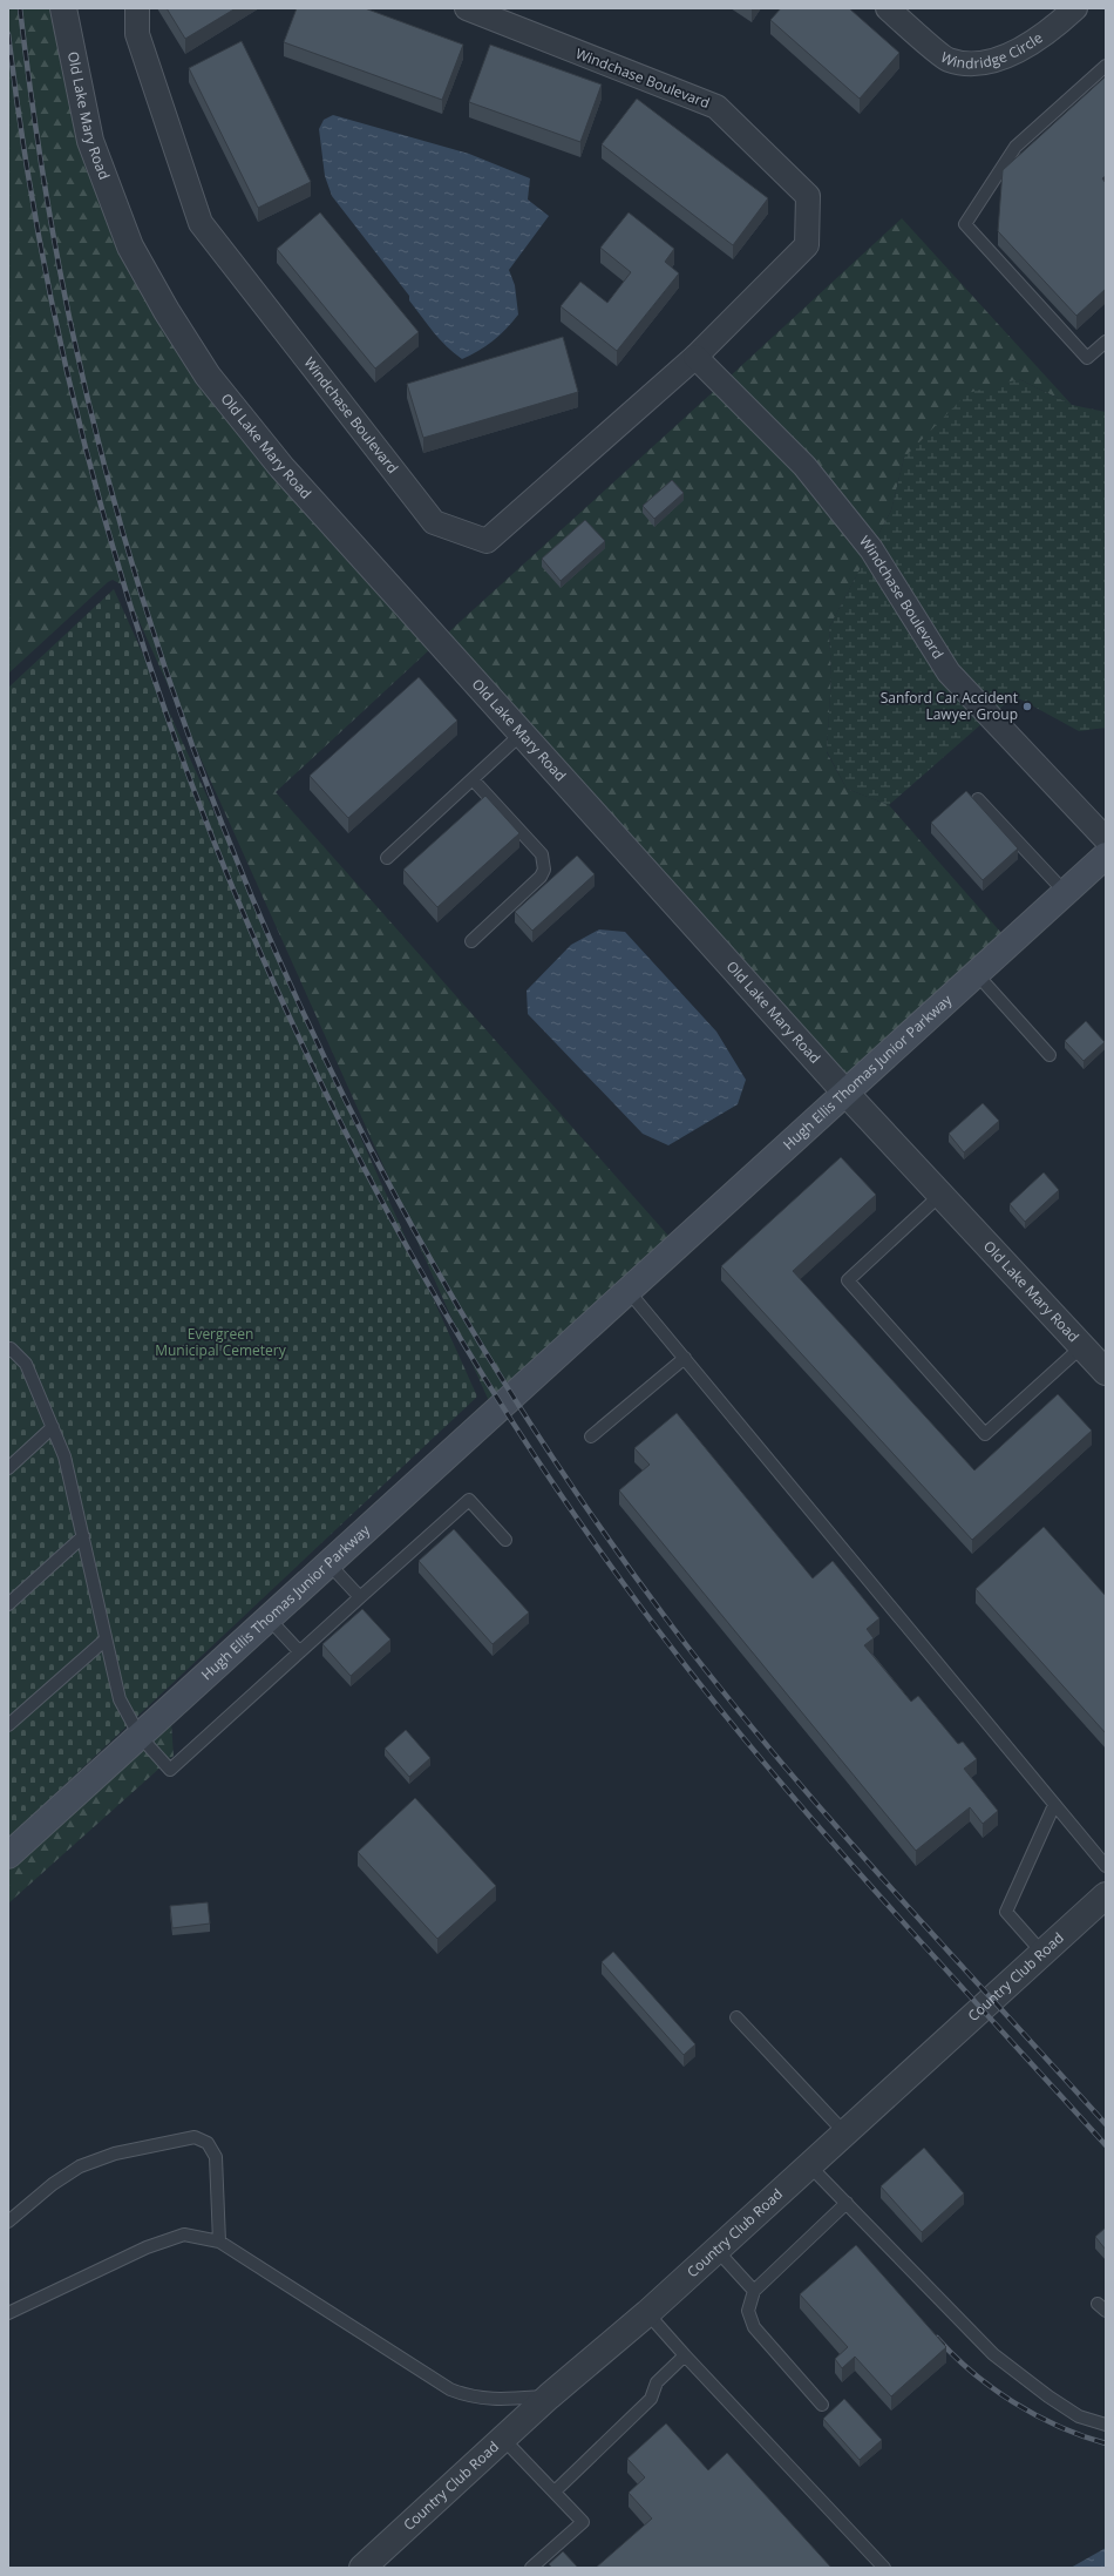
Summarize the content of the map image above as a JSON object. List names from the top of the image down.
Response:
{
  "streets": {
    "main road": ["Hugh Ellis Thomas Junior Parkway"],
    "street": [
      "Windridge Circle",
      "Windchase Boulevard",
      "Old Lake Mary Road",
      "Country Club Road"
    ]
  },
  "crossings": [
    ["Old Lake Mary Road", "Hugh Ellis Thomas Junior Parkway"]
  ],
  "parks": ["Evergreen Municipal Cemetery"],
  "places": ["Sanford Car Accident Lawyer Group"]
}
